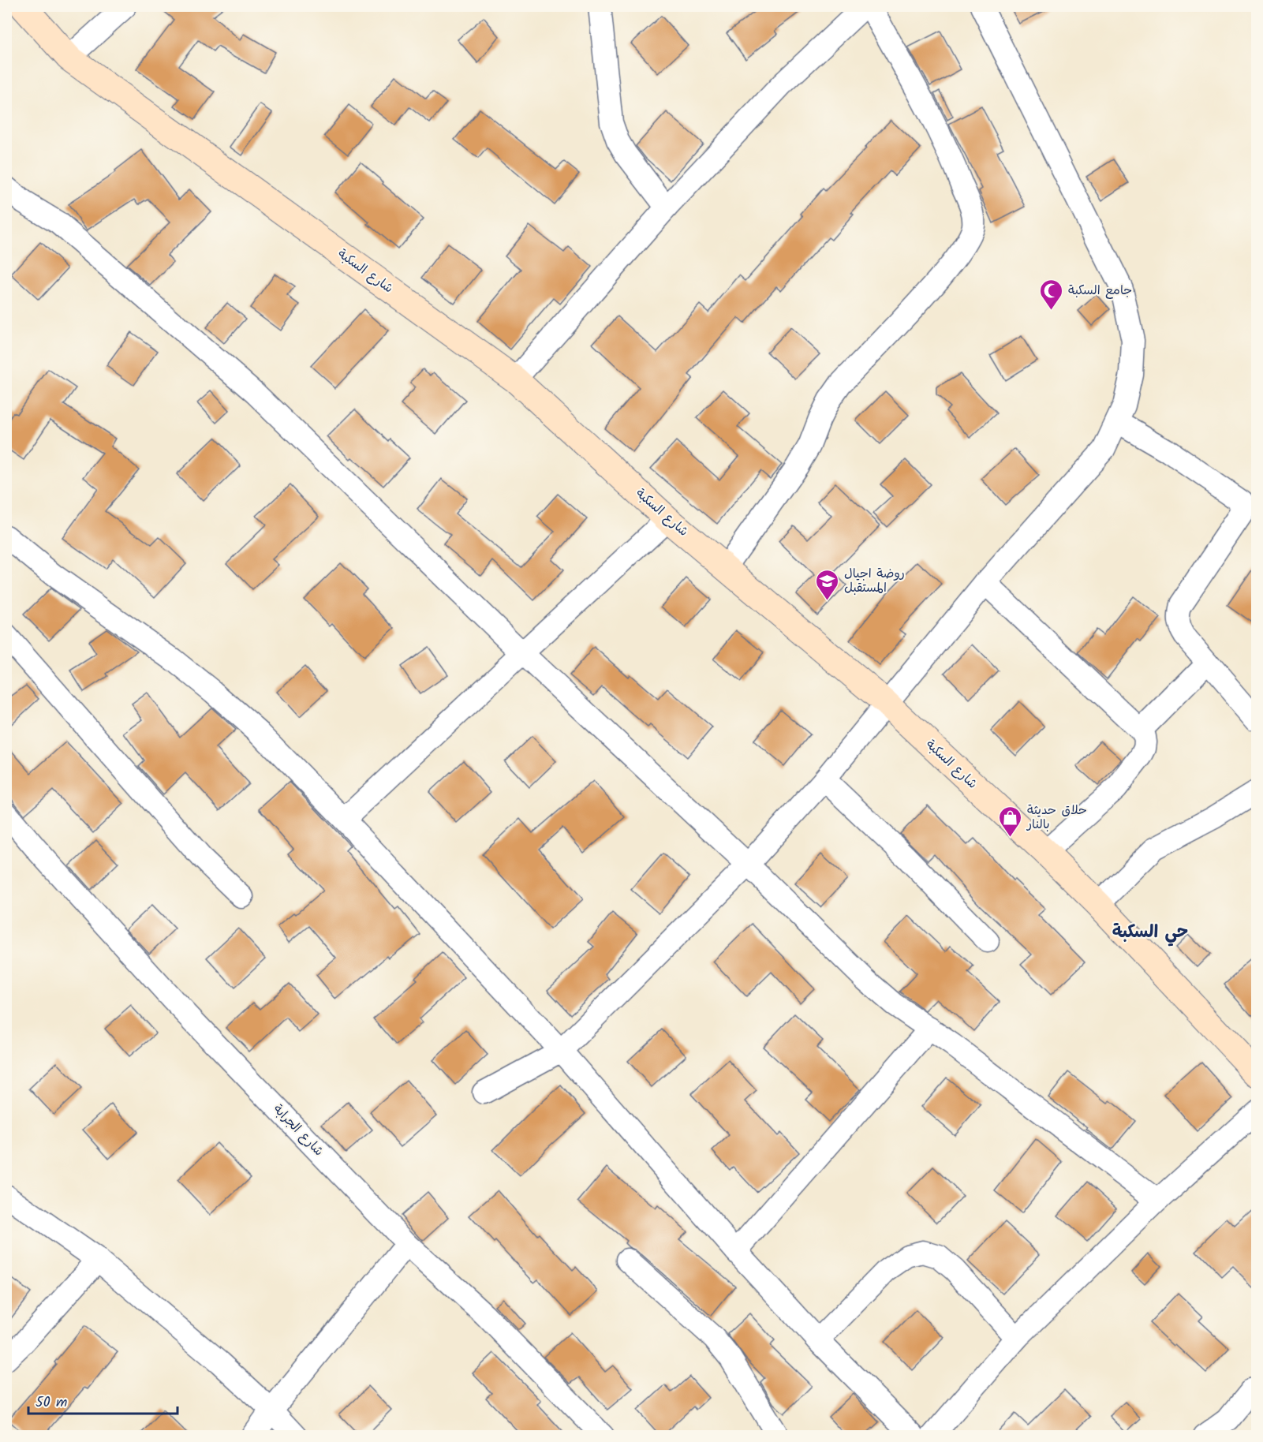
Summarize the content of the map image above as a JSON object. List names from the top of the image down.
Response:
{
  "streets": {
    "main road": ["شارع السكبة"],
    "street": ["شارع الجرابة"]
  },
  "districts": ["حي السكبة"],
  "places": {
    "mosque": ["جامع السكبة"],
    "school or university": ["روضة اجيال المستقبل"],
    "shop": ["حلاق حديثة بالنار"]
  },
  "scale_bar": "50 m"
}
